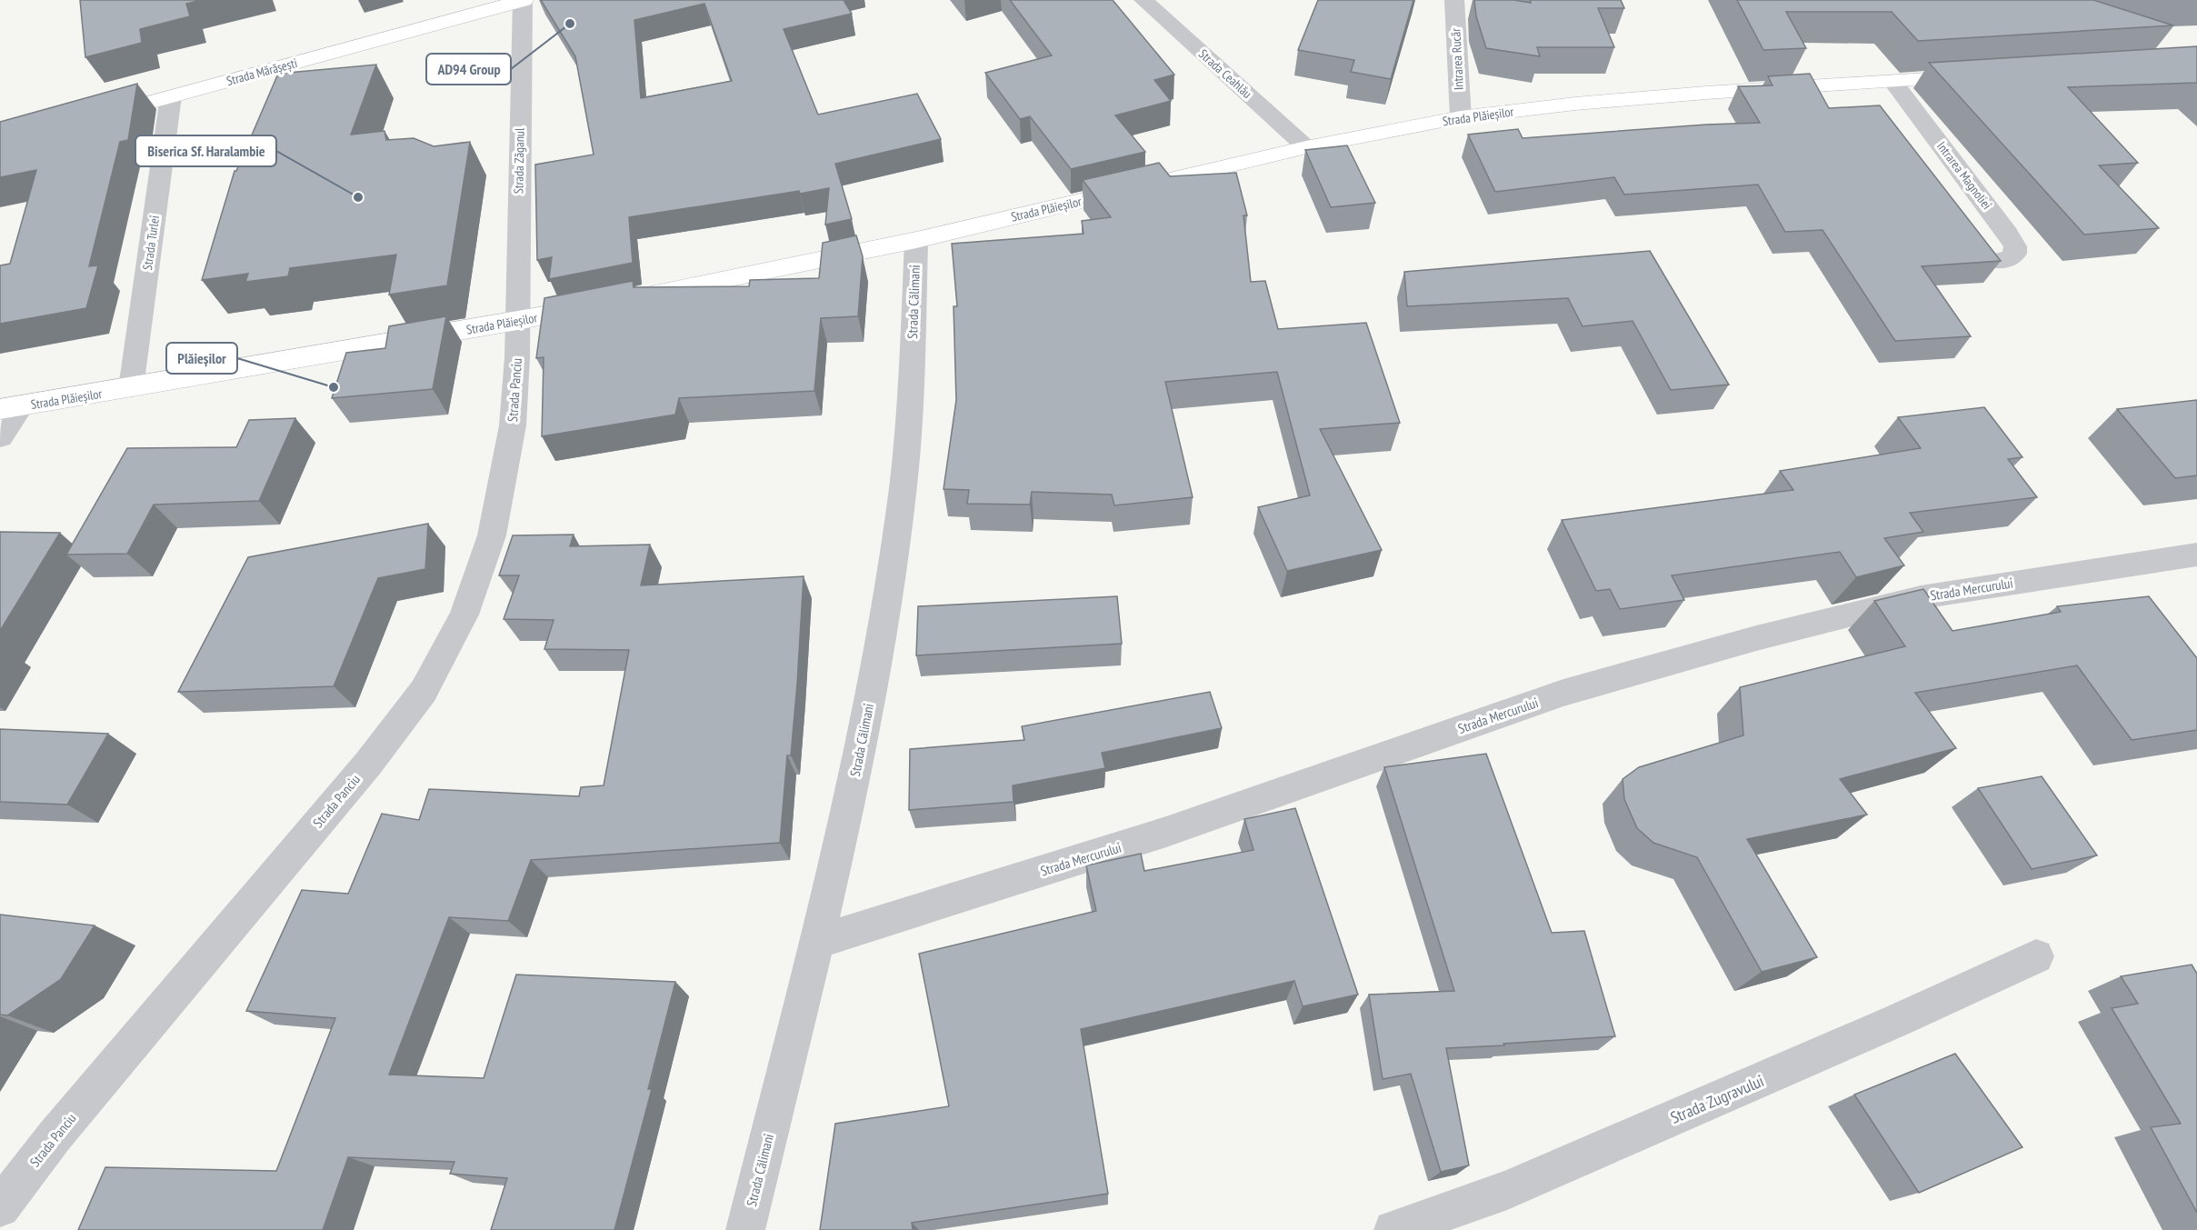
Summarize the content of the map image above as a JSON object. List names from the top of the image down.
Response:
{
  "streets": {
    "main road": ["Strada Mărășești", "Strada Plăieșilor"],
    "street": [
      "Intrarea Rucăr",
      "Strada Ceahlău",
      "Strada Zăganul",
      "Intrarea Magnoliei",
      "Strada Turlei",
      "Strada Călimani",
      "Strada Panciu",
      "Strada Mercurului",
      "Strada Zugravului"
    ]
  },
  "crossings": [
    ["Intrarea Rucăr", "Strada Plăieșilor"],
    ["Strada Mărășești", "Strada Zăganul"],
    ["Strada Mărășești", "Strada Turlei"],
    ["Strada Ceahlău", "Strada Plăieșilor"],
    ["Strada Plăieșilor", "Strada Zăganul"],
    ["Strada Plăieșilor", "Intrarea Magnoliei"],
    ["Strada Plăieșilor", "Strada Turlei"],
    ["Strada Plăieșilor", "Strada Călimani"],
    ["Strada Plăieșilor", "Strada Panciu"],
    ["Strada Zăganul", "Strada Panciu"],
    ["Strada Călimani", "Strada Mercurului"]
  ],
  "places": ["AD94 Group", "Biserica Sf. Haralambie", "Plăieșilor"]
}
